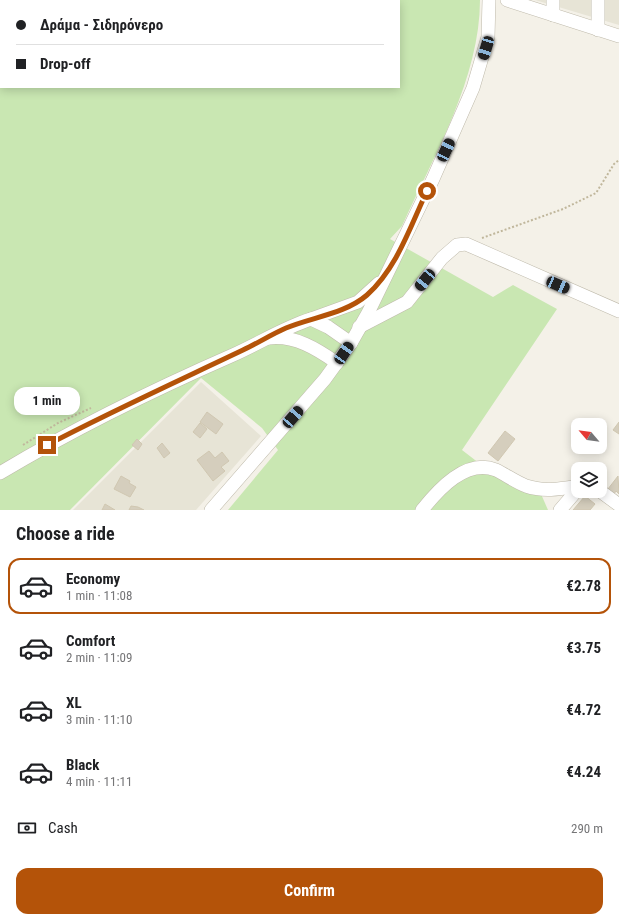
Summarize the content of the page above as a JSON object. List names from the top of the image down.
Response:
{
  "north": "top left",
  "page": {
    "banner": ["Δράμα - Σιδηρόνερο", "Drop-off"],
    "bubble": "1 min",
    "heading": "Choose a ride",
    "list": [
      {
        "name": "Economy",
        "note": "1 min · 11:08",
        "value": "€2.78"
      },
      {
        "name": "Comfort",
        "note": "2 min · 11:09",
        "value": "€3.75"
      },
      {
        "name": "XL",
        "note": "3 min · 11:10",
        "value": "€4.72"
      },
      {
        "name": "Black",
        "note": "4 min · 11:11",
        "value": "€4.24"
      }
    ],
    "pay": ["Cash", "290 m"],
    "buttons": "Confirm"
  }
}
